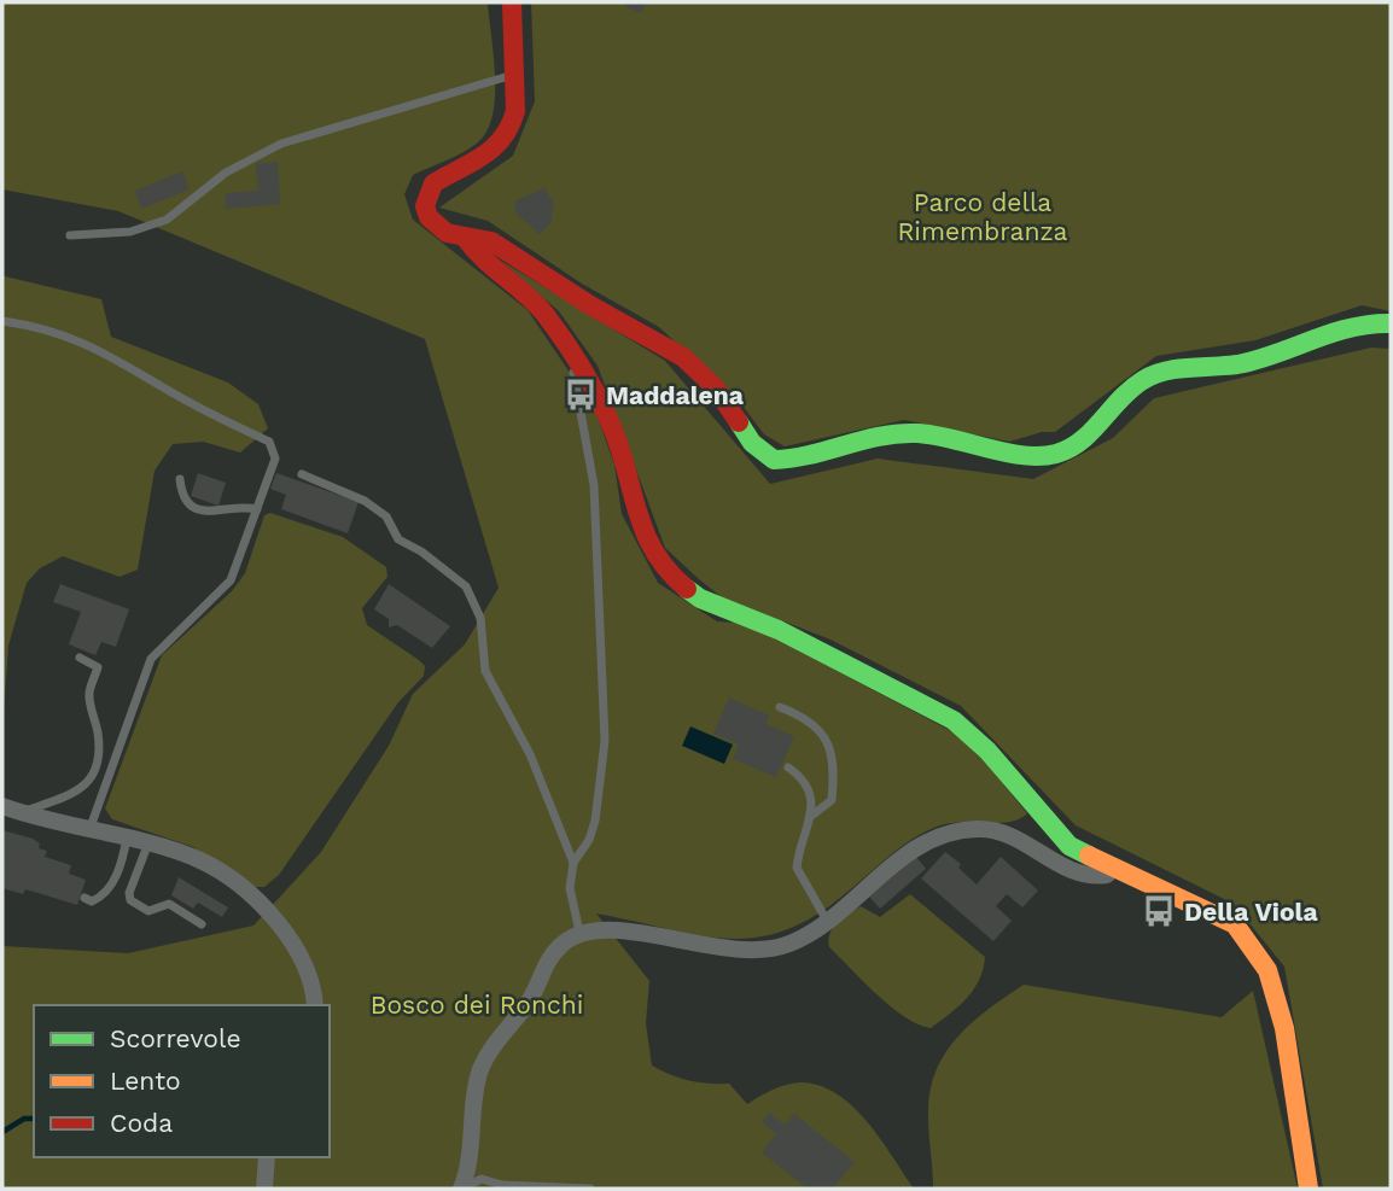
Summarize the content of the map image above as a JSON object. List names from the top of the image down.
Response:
{
  "parks": ["Parco della Rimembranza", "Bosco dei Ronchi"],
  "places": {
    "bus stop": ["Maddalena", "Della Viola"]
  },
  "legend": ["Scorrevole", "Lento", "Coda"]
}
